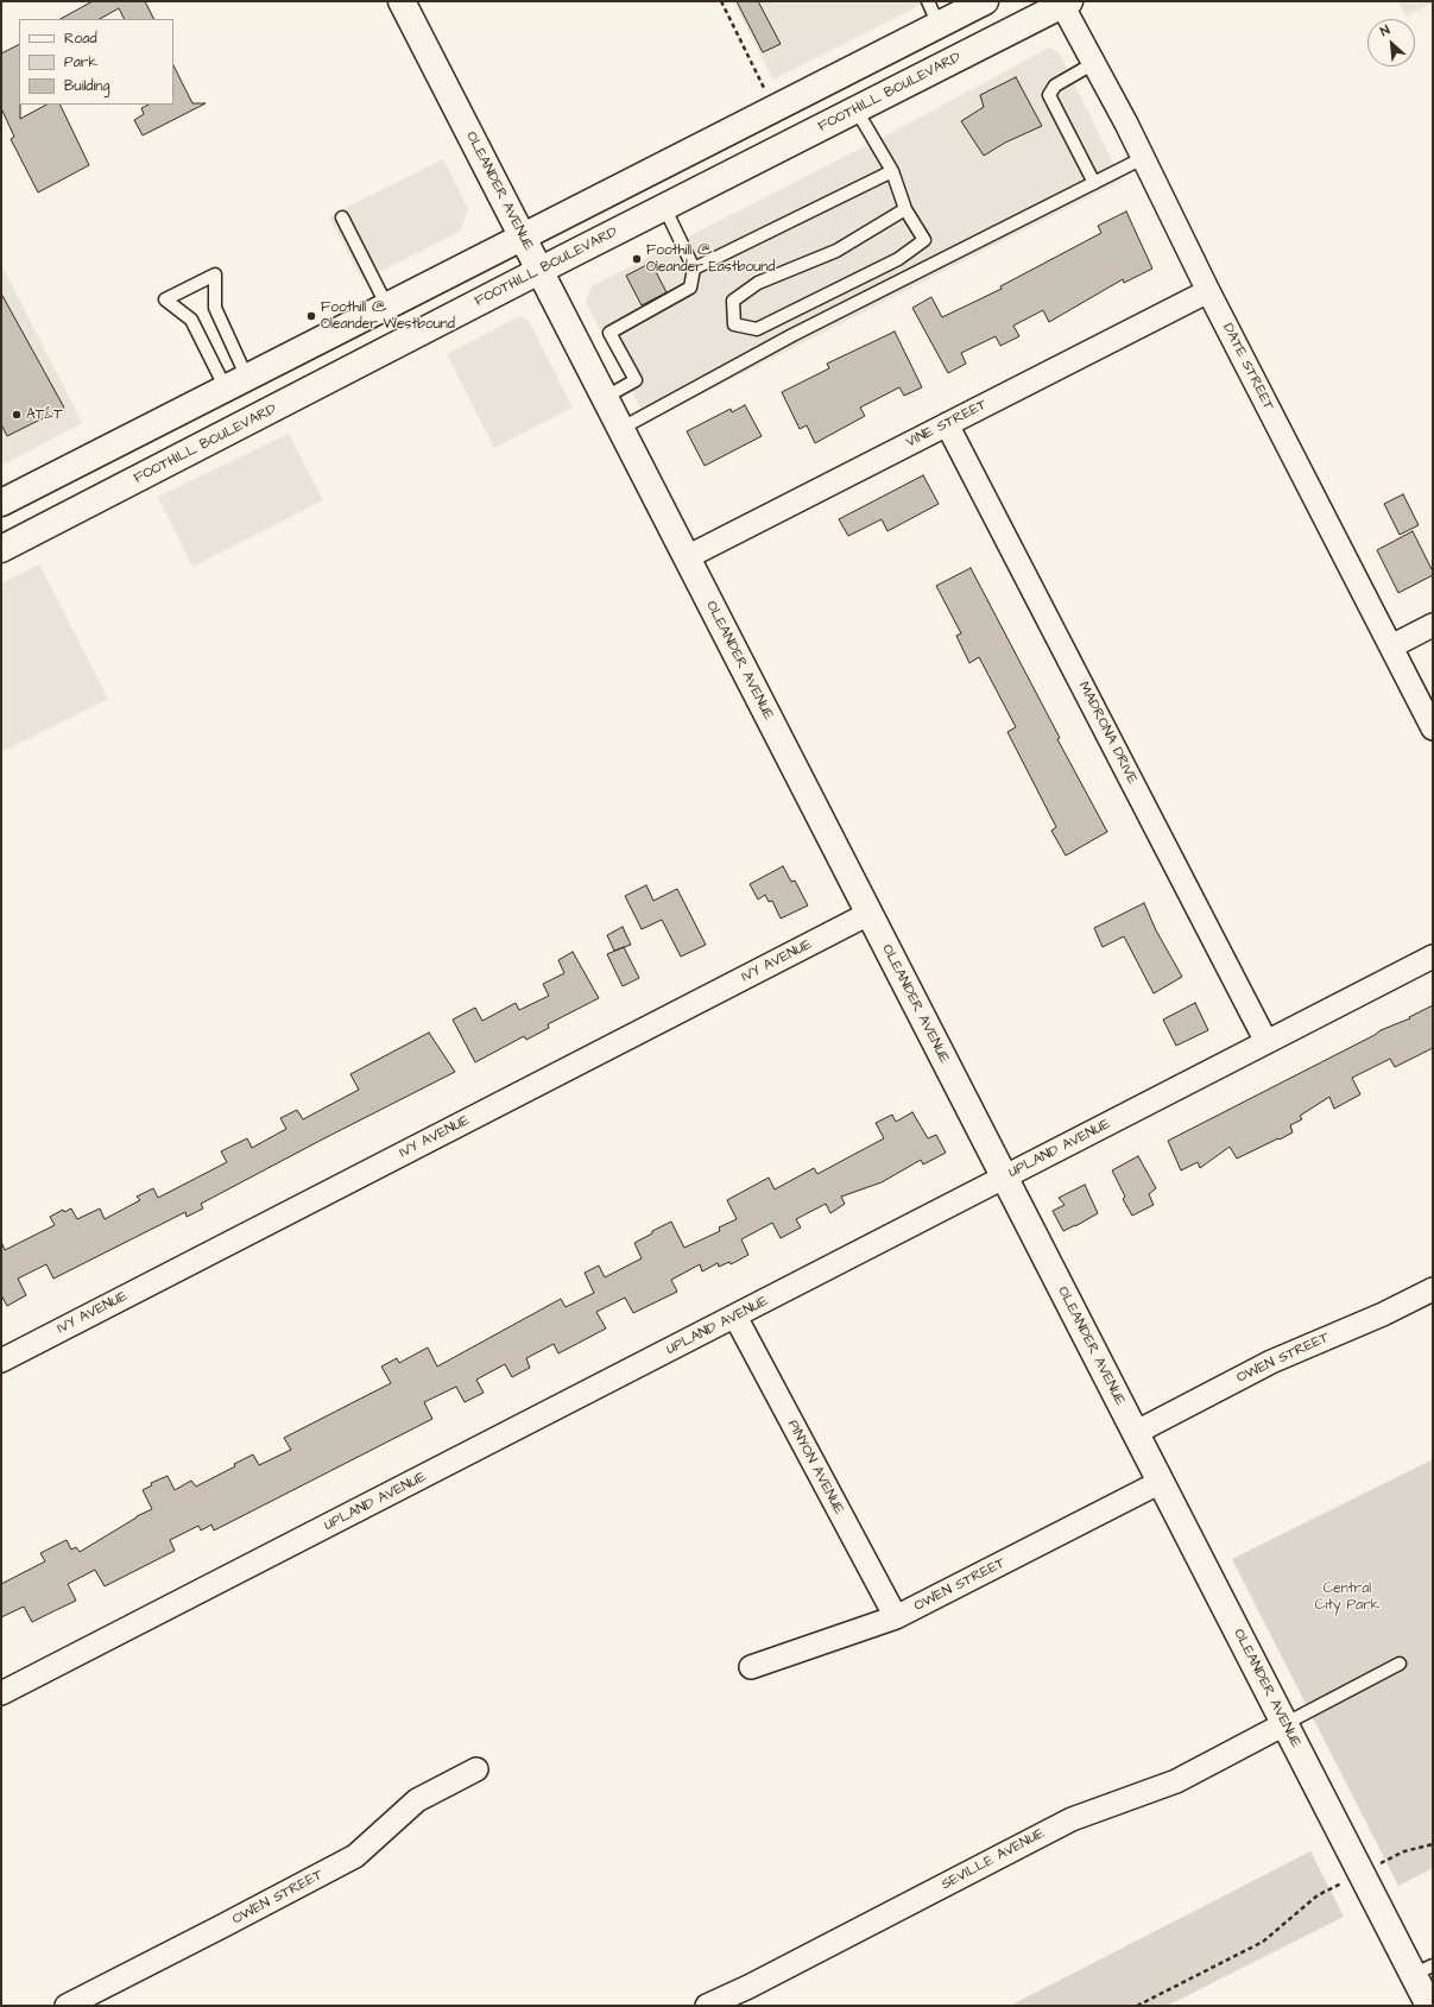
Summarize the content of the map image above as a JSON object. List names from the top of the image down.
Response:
{
  "streets": {
    "main road": ["FOOTHILL BOULEVARD", "OLEANDER AVENUE"],
    "street": [
      "DATE STREET",
      "VINE STREET",
      "MADRONA DRIVE",
      "IVY AVENUE",
      "UPLAND AVENUE",
      "OWEN STREET",
      "PINYON AVENUE",
      "SEVILLE AVENUE"
    ]
  },
  "crossings": [
    ["FOOTHILL BOULEVARD", "OLEANDER AVENUE"],
    ["FOOTHILL BOULEVARD", "DATE STREET"],
    ["OLEANDER AVENUE", "VINE STREET"],
    ["OLEANDER AVENUE", "IVY AVENUE"],
    ["OLEANDER AVENUE", "UPLAND AVENUE"],
    ["OLEANDER AVENUE", "OWEN STREET"],
    ["OLEANDER AVENUE", "SEVILLE AVENUE"],
    ["DATE STREET", "VINE STREET"],
    ["VINE STREET", "MADRONA DRIVE"],
    ["MADRONA DRIVE", "UPLAND AVENUE"],
    ["UPLAND AVENUE", "PINYON AVENUE"],
    ["OWEN STREET", "PINYON AVENUE"]
  ],
  "parks": ["Central City Park"],
  "places": ["Foothill @ Oleander Eastbound", "Foothill @ Oleander Westbound", "AT&T"],
  "legend": ["Road", "Park", "Building"],
  "north": "top left"
}
